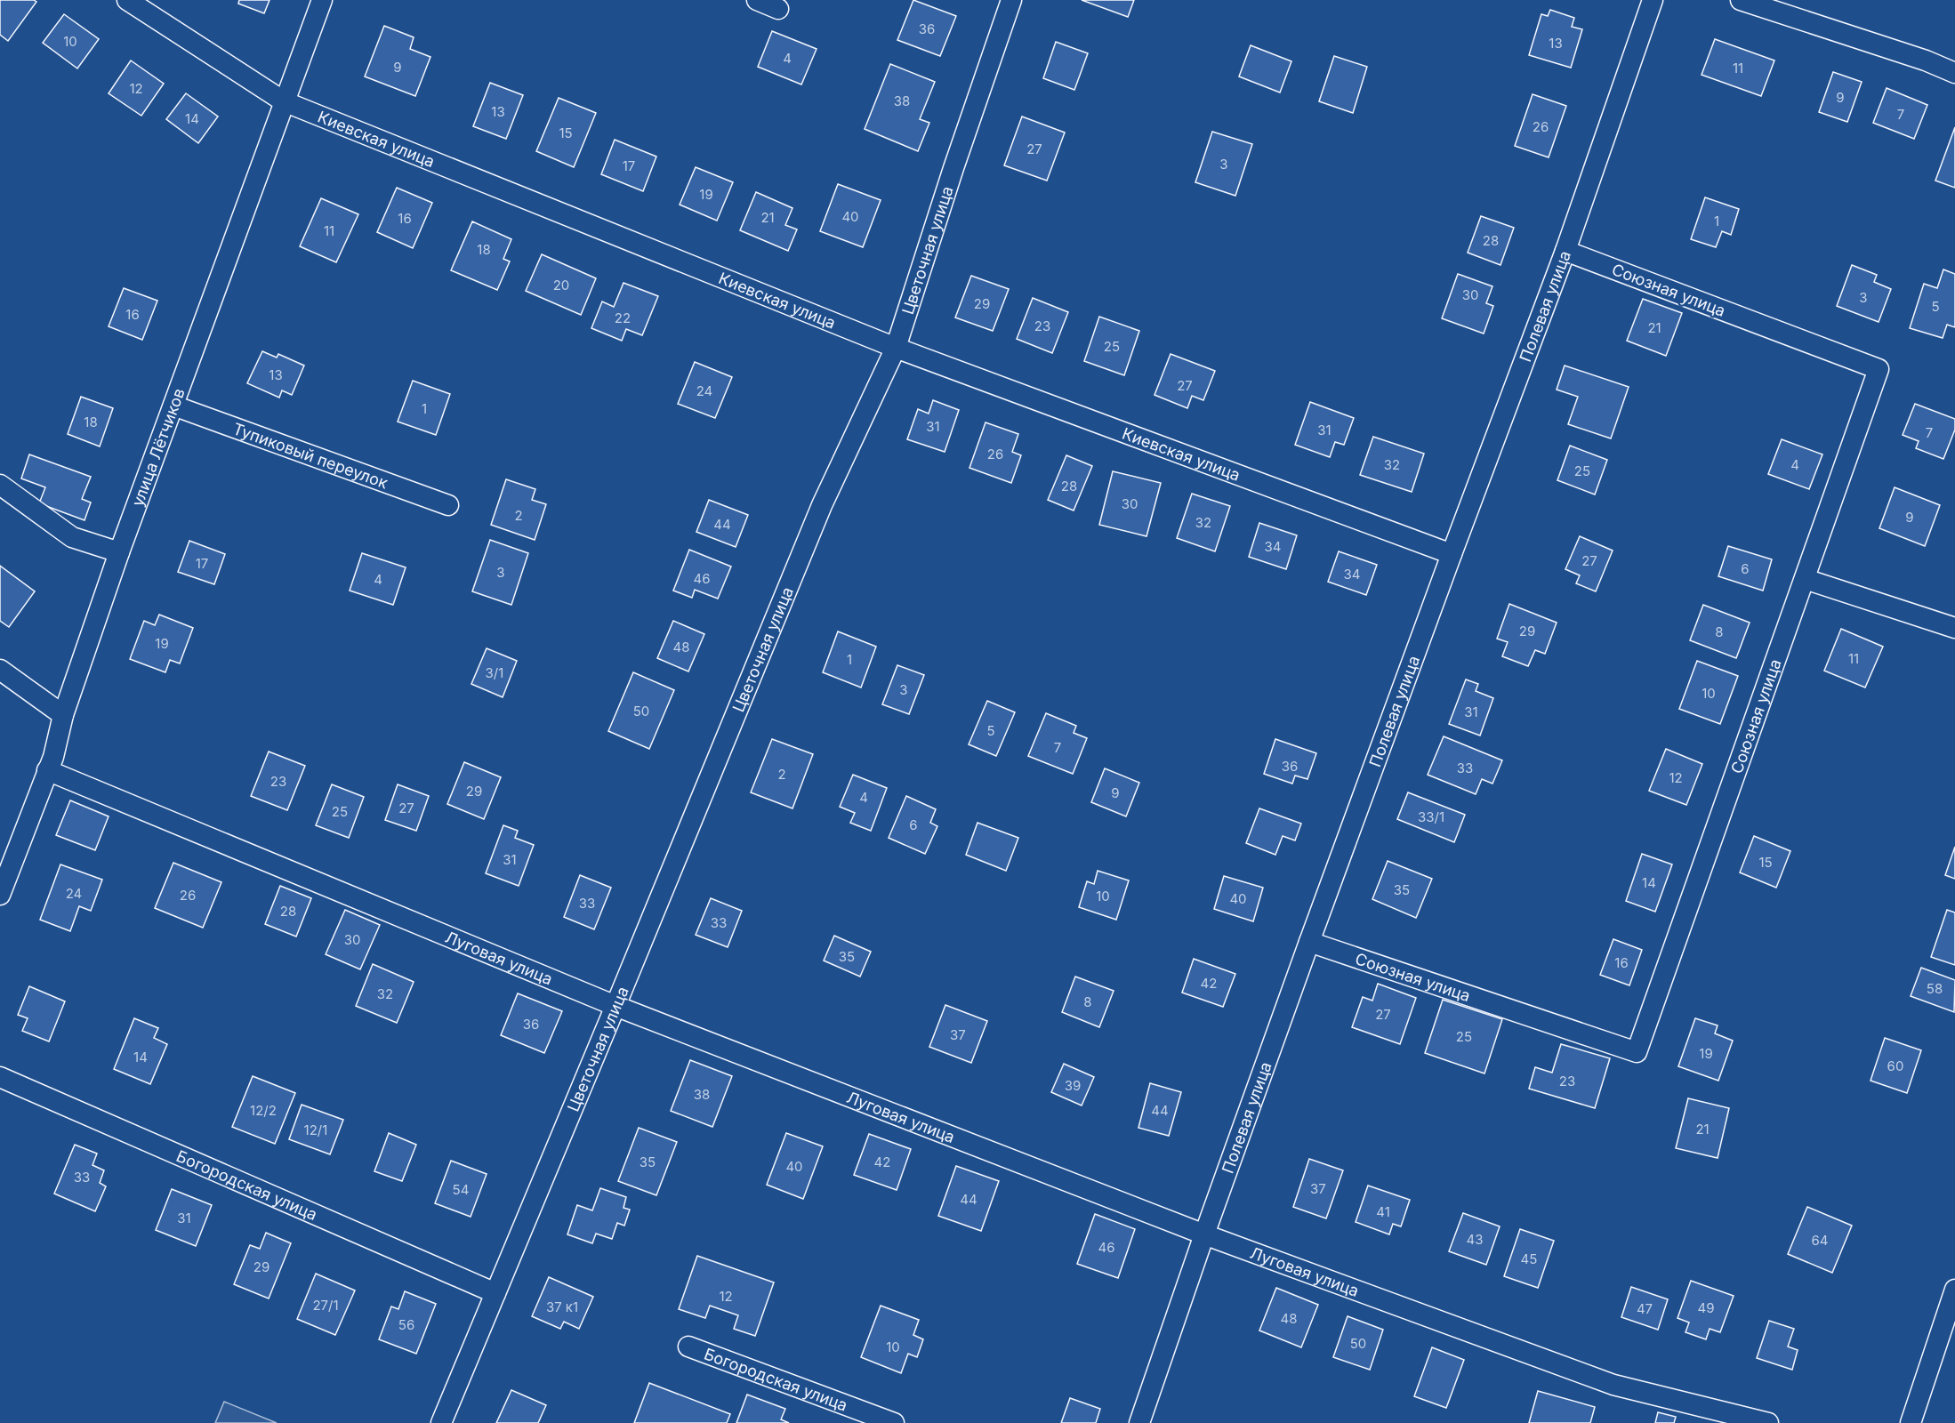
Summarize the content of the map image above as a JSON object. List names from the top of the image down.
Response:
{
  "streets": {
    "street": [
      "Киевская улица",
      "Цветочная улица",
      "Союзная улица",
      "Полевая улица",
      "улица Лётчиков",
      "Тупиковый переулок",
      "Луговая улица",
      "Богородская улица"
    ]
  },
  "crossings": [
    ["Киевская улица", "Цветочная улица"],
    ["Киевская улица", "Полевая улица"],
    ["Киевская улица", "улица Лётчиков"],
    ["Цветочная улица", "Луговая улица"],
    ["Цветочная улица", "Богородская улица"],
    ["Союзная улица", "Полевая улица"],
    ["Полевая улица", "Луговая улица"],
    ["улица Лётчиков", "Тупиковый переулок"],
    ["улица Лётчиков", "Луговая улица"]
  ],
  "house_numbers": [
    "36",
    "10",
    "13",
    "4",
    "9",
    "11",
    "12",
    "9",
    "38",
    "13",
    "7",
    "14",
    "26",
    "15",
    "27",
    "3",
    "17",
    "19",
    "40",
    "21",
    "16",
    "1",
    "11",
    "28",
    "18",
    "20",
    "30",
    "3",
    "29",
    "5",
    "16",
    "22",
    "23",
    "21",
    "25",
    "13",
    "27",
    "24",
    "1",
    "18",
    "31",
    "31",
    "7",
    "26",
    "32",
    "4",
    "25",
    "28",
    "30",
    "2",
    "9",
    "32",
    "44",
    "34",
    "27",
    "17",
    "6",
    "3",
    "34",
    "46",
    "4",
    "29",
    "8",
    "19",
    "48",
    "11",
    "1",
    "3/1",
    "3",
    "10",
    "50",
    "31",
    "5",
    "7",
    "36",
    "33",
    "2",
    "12",
    "23",
    "29",
    "9",
    "4",
    "27",
    "25",
    "33/1",
    "6",
    "31",
    "15",
    "14",
    "35",
    "24",
    "26",
    "10",
    "40",
    "33",
    "28",
    "33",
    "30",
    "35",
    "16",
    "42",
    "58",
    "32",
    "8",
    "27",
    "36",
    "37",
    "25",
    "19",
    "14",
    "60",
    "23",
    "39",
    "38",
    "12/2",
    "44",
    "21",
    "12/1",
    "35",
    "42",
    "40",
    "33",
    "37",
    "54",
    "44",
    "41",
    "31",
    "43",
    "64",
    "46",
    "45",
    "29",
    "12",
    "27/1",
    "37 к1",
    "49",
    "47",
    "48",
    "56",
    "50",
    "10"
  ]
}
